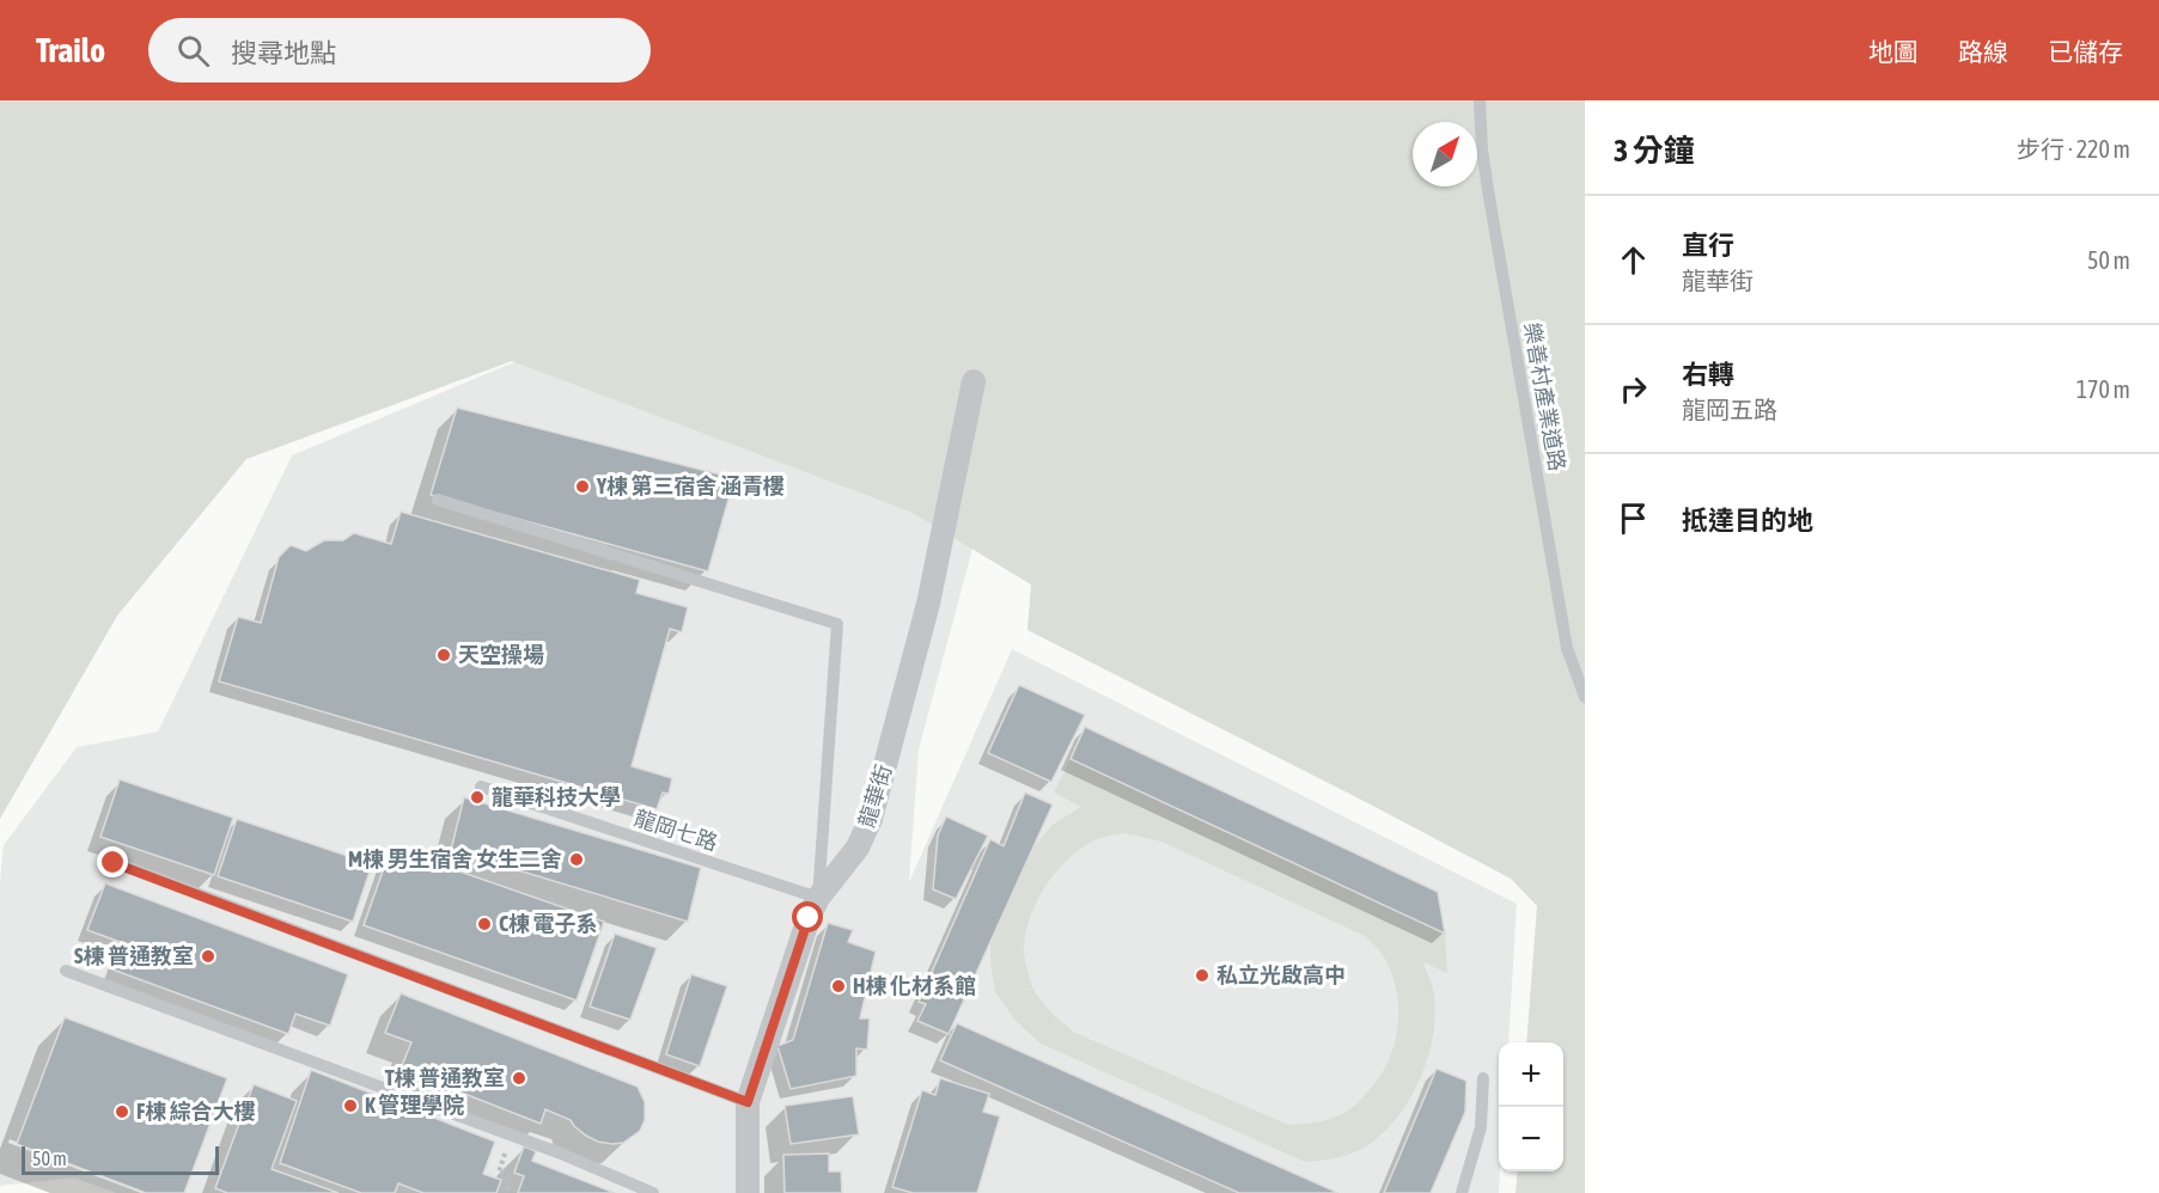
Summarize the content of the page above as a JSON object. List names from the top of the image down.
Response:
{
  "streets": {
    "street": ["龍華街"],
    "lane": ["樂善村產業道路", "龍岡七路"]
  },
  "crossings": [
    ["龍華街", "龍岡七路"]
  ],
  "places": [
    "Y棟 第三宿舍 涵青樓",
    "天空操場",
    "龍華科技大學",
    "M棟 男生宿舍 女生二舍",
    "C棟 電子系",
    "S棟 普通教室",
    "私立光啟高中",
    "H棟 化材系館",
    "T棟 普通教室",
    "K 管理學院",
    "F棟 綜合大樓"
  ],
  "scale_bar": "50 m",
  "north": "top right",
  "page": {
    "header": "Trailo",
    "search": "搜尋地點",
    "nav": ["地圖", "路線", "已儲存"],
    "heading": ["3 分鐘", "步行 · 220 m"],
    "list": [
      ["直行", "龍華街", "50 m"],
      ["右轉", "龍岡五路", "170 m"],
      "抵達目的地"
    ],
    "map_buttons": ["+", "−"],
    "scale": "50 m"
  }
}
